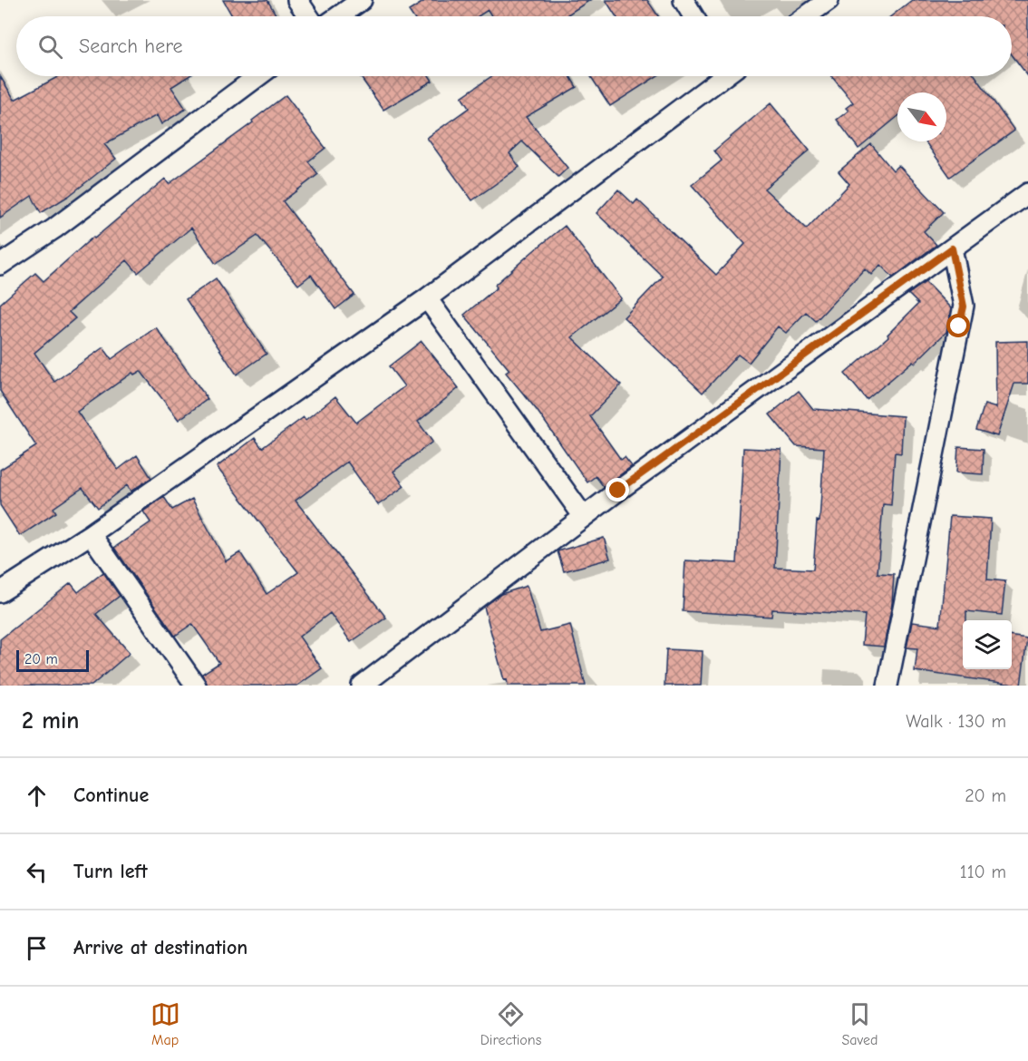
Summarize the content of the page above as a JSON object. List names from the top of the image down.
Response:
{
  "scale_bar": "20 m",
  "north": "bottom right",
  "page": {
    "search": "Search here",
    "scale": "20 m",
    "heading": ["2 min", "Walk · 130 m"],
    "list": [
      ["Continue", "20 m"],
      ["Turn left", "110 m"],
      "Arrive at destination"
    ],
    "nav": ["Map", "Directions", "Saved"]
  }
}
